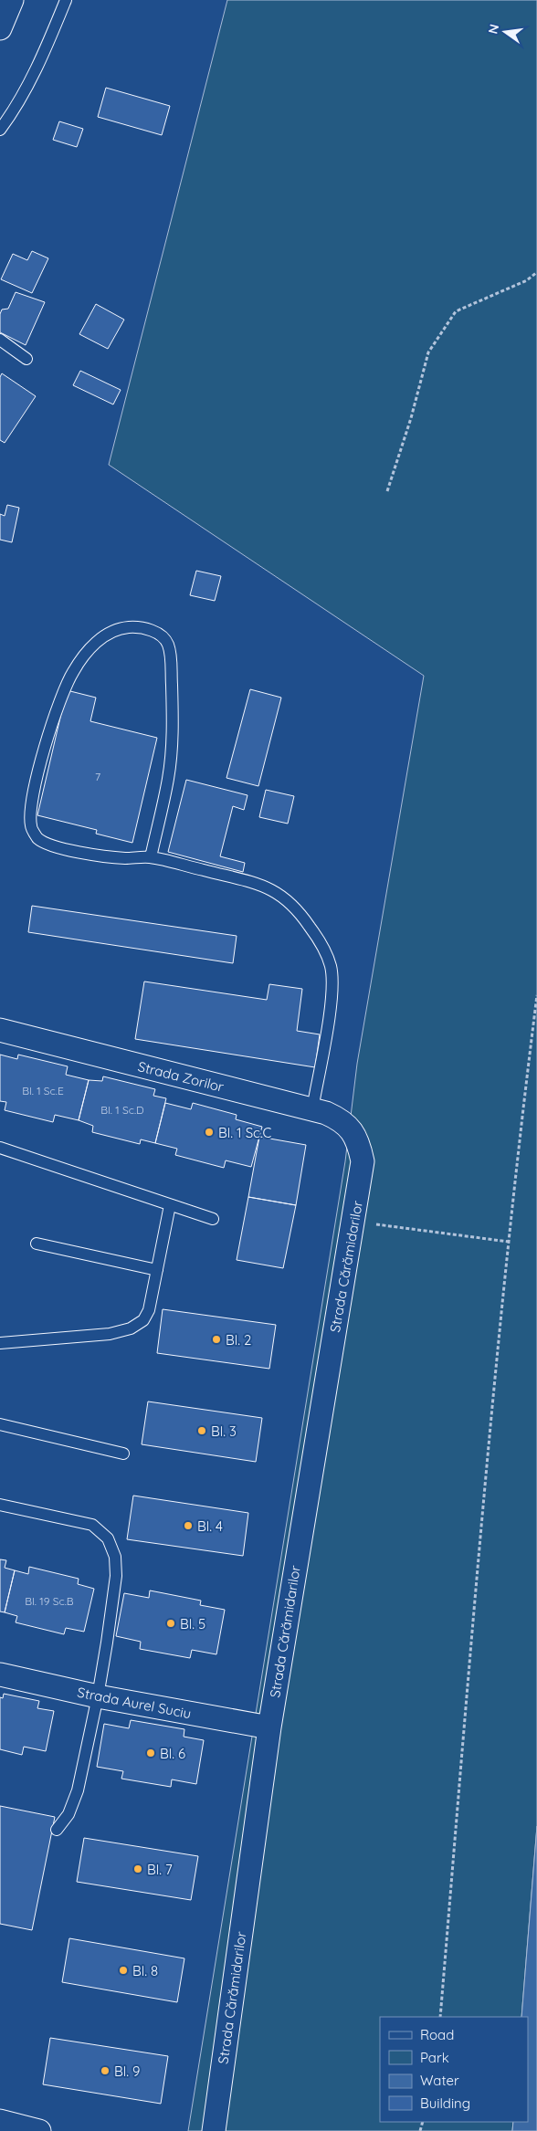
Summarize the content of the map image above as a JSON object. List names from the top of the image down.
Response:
{
  "streets": {
    "street": ["Strada Zorilor", "Strada Cărămidarilor", "Strada Aurel Suciu"]
  },
  "crossings": [
    ["Strada Zorilor", "Strada Cărămidarilor"],
    ["Strada Cărămidarilor", "Strada Aurel Suciu"]
  ],
  "places": [
    "Bl. 1 Sc.C",
    "Bl. 2",
    "Bl. 3",
    "Bl. 4",
    "Bl. 5",
    "Bl. 6",
    "Bl. 7",
    "Bl. 8",
    "Bl. 9"
  ],
  "house_numbers": [
    "7",
    "Bl. 1 Sc.E",
    "Bl. 1 Sc.D",
    "Bl. 19 Sc.B"
  ],
  "legend": [
    "Road",
    "Park",
    "Water",
    "Building"
  ],
  "north": "left"
}
